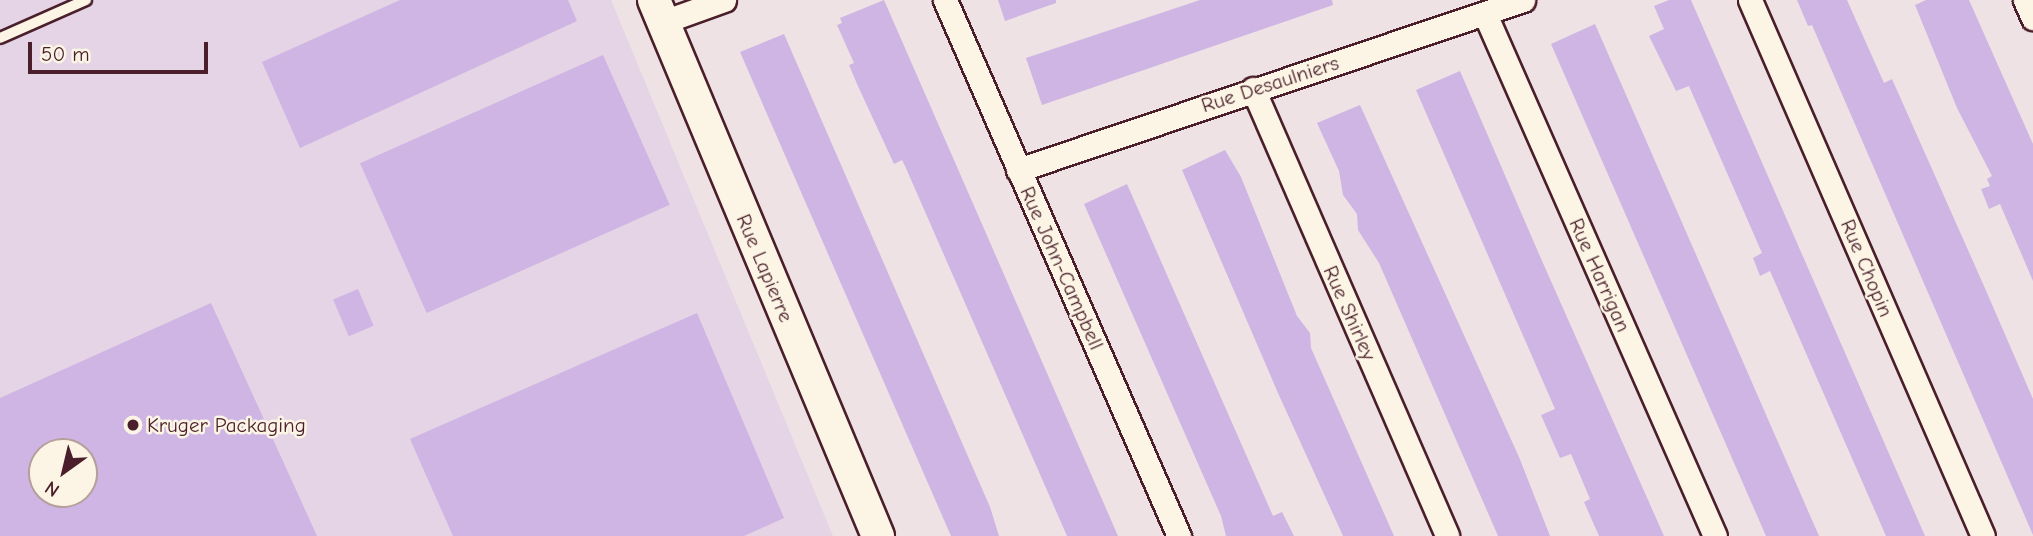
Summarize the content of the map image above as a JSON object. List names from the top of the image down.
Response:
{
  "streets": {
    "street": [
      "Rue Desaulniers",
      "Rue Lapierre",
      "Rue John-Campbell",
      "Rue Chopin",
      "Rue Harrigan",
      "Rue Shirley"
    ]
  },
  "crossings": [
    ["Rue Desaulniers", "Rue John-Campbell"],
    ["Rue Desaulniers", "Rue Harrigan"],
    ["Rue Desaulniers", "Rue Shirley"]
  ],
  "places": ["Kruger Packaging"],
  "scale_bar": "50 m",
  "north": "bottom left"
}
